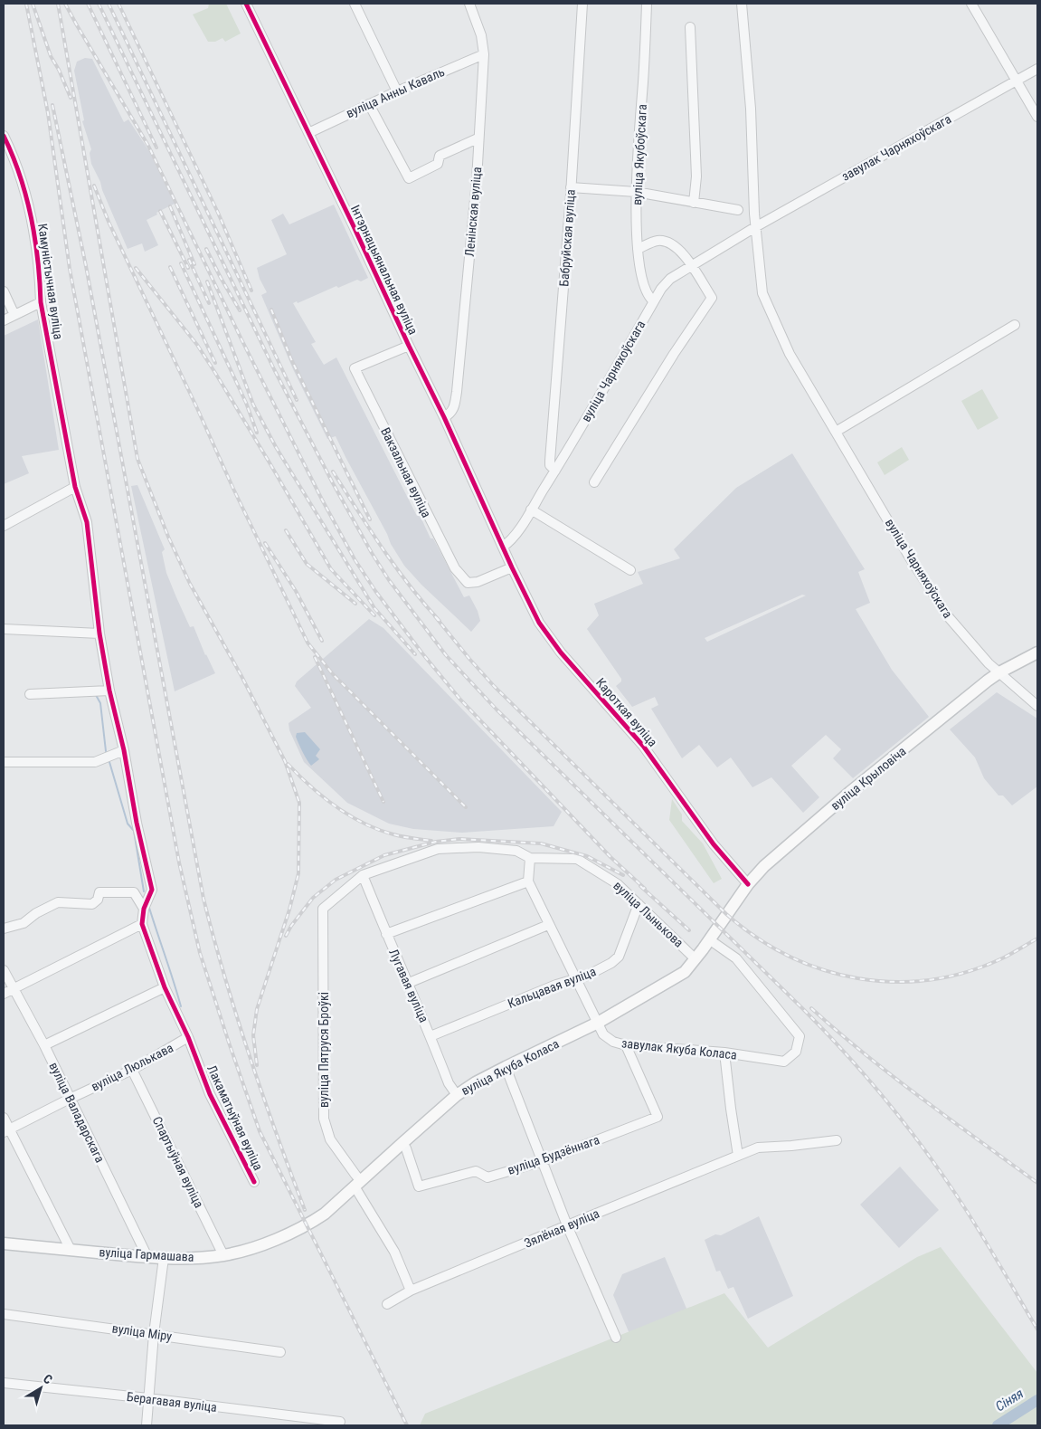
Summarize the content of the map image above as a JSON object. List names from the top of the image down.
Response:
{
  "streets": {
    "main road": ["вуліца Крыловіча", "вуліца Якуба Коласа", "вуліца Гармашава"],
    "street": [
      "вуліца Анны Каваль",
      "завулак Чарняхоўскага",
      "вуліца Якубоўскага",
      "Ленінская вуліца",
      "Бабруйская вуліца",
      "Інтэрнацыянальная вуліца",
      "Камуністычная вуліца",
      "вуліца Чарняхоўскага",
      "Вакзальная вуліца",
      "Кароткая вуліца",
      "вуліца Лынькова",
      "Лугавая вуліца",
      "Кальцавая вуліца",
      "завулак Якуба Коласа",
      "вуліца Пятруся Броўкі",
      "вуліца Люлькава",
      "вуліца Валадарскага",
      "Лакаматыўная вуліца",
      "вуліца Будзённага",
      "Спартыўная вуліца",
      "Зялёная вуліца",
      "вуліца Міру",
      "Берагавая вуліца"
    ]
  },
  "crossings": [
    ["вуліца Анны Каваль", "Ленінская вуліца"],
    ["вуліца Анны Каваль", "Інтэрнацыянальная вуліца"],
    ["завулак Чарняхоўскага", "вуліца Чарняхоўскага"],
    ["вуліца Якубоўскага", "вуліца Чарняхоўскага"],
    ["Ленінская вуліца", "Інтэрнацыянальная вуліца"],
    ["Бабруйская вуліца", "вуліца Чарняхоўскага"],
    ["Інтэрнацыянальная вуліца", "вуліца Чарняхоўскага"],
    ["Інтэрнацыянальная вуліца", "Вакзальная вуліца"],
    ["Інтэрнацыянальная вуліца", "Кароткая вуліца"],
    ["Камуністычная вуліца", "Лакаматыўная вуліца"],
    ["вуліца Чарняхоўскага", "Кароткая вуліца"],
    ["вуліца Чарняхоўскага", "вуліца Крыловіча"],
    ["Вакзальная вуліца", "Кароткая вуліца"],
    ["Кароткая вуліца", "вуліца Крыловіча"],
    ["вуліца Крыловіча", "вуліца Якуба Коласа"],
    ["вуліца Лынькова", "Лугавая вуліца"],
    ["вуліца Лынькова", "Кальцавая вуліца"],
    ["вуліца Лынькова", "завулак Якуба Коласа"],
    ["вуліца Лынькова", "вуліца Пятруся Броўкі"],
    ["вуліца Лынькова", "вуліца Якуба Коласа"],
    ["Лугавая вуліца", "Кальцавая вуліца"],
    ["Лугавая вуліца", "вуліца Якуба Коласа"],
    ["Кальцавая вуліца", "завулак Якуба Коласа"],
    ["завулак Якуба Коласа", "вуліца Якуба Коласа"],
    ["завулак Якуба Коласа", "вуліца Будзённага"],
    ["вуліца Пятруся Броўкі", "вуліца Якуба Коласа"],
    ["вуліца Пятруся Броўкі", "Зялёная вуліца"],
    ["вуліца Люлькава", "вуліца Валадарскага"],
    ["вуліца Люлькава", "Лакаматыўная вуліца"],
    ["вуліца Люлькава", "Спартыўная вуліца"],
    ["вуліца Якуба Коласа", "вуліца Будзённага"],
    ["вуліца Якуба Коласа", "вуліца Гармашава"],
    ["вуліца Валадарскага", "вуліца Гармашава"],
    ["Спартыўная вуліца", "вуліца Гармашава"]
  ],
  "water": ["Сіняя"],
  "north": "top right"
}
